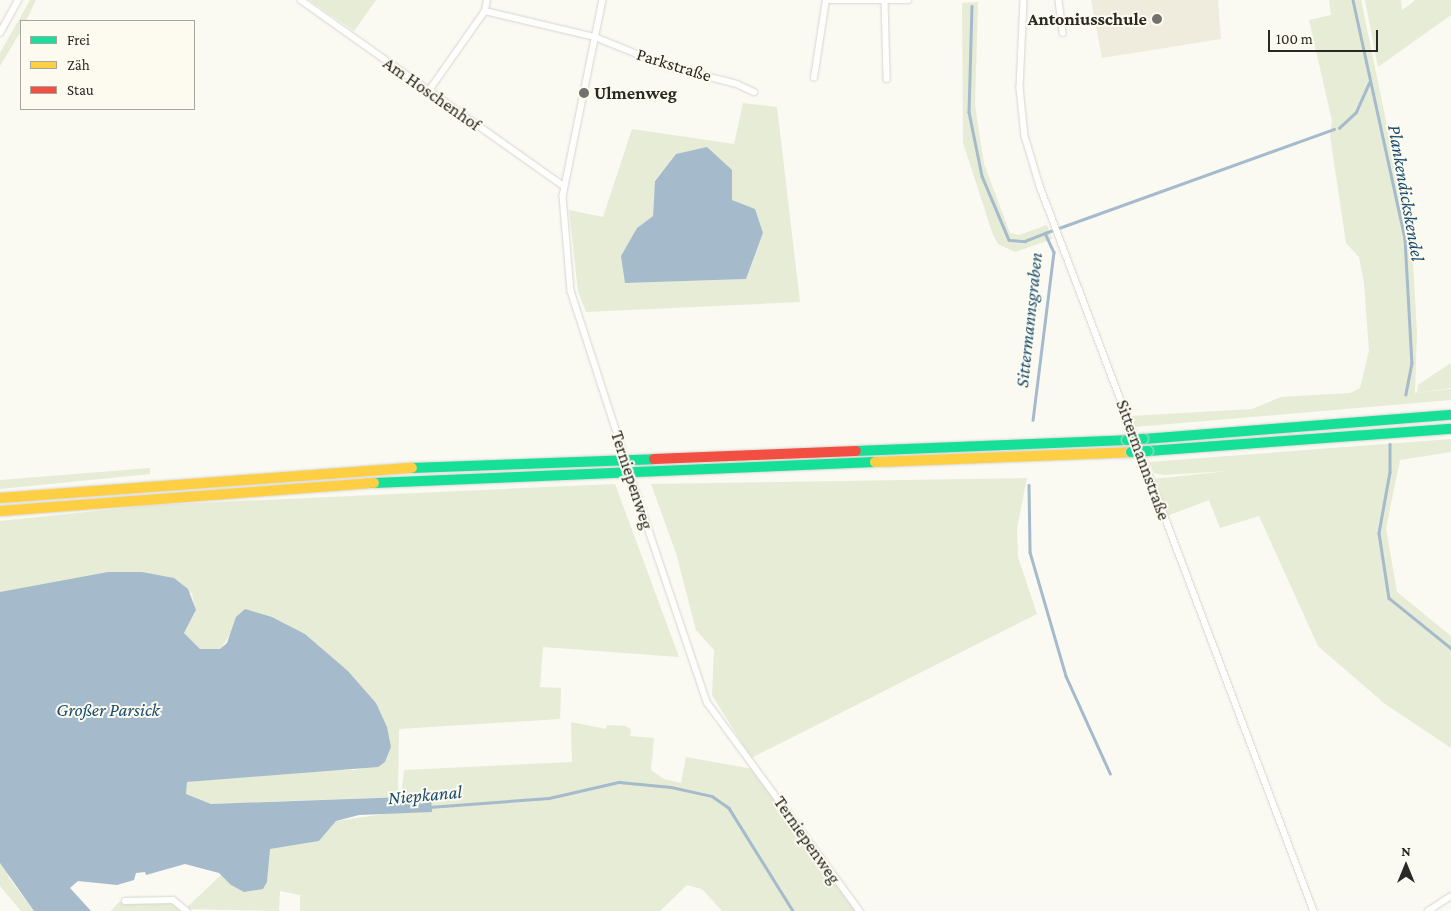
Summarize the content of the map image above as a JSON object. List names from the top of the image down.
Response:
{
  "streets": {
    "street": [
      "Parkstraße",
      "Am Hoschenhof",
      "Sittermannstraße",
      "Terniepenweg"
    ]
  },
  "crossings": [
    ["Parkstraße", "Terniepenweg"],
    ["Am Hoschenhof", "Terniepenweg"]
  ],
  "water": [
    "Plankendickskendel",
    "Sittermannsgraben",
    "Großer Parsick",
    "Niepkanal"
  ],
  "places": ["Antoniusschule", "Ulmenweg"],
  "legend": ["Frei", "Zäh", "Stau"],
  "scale_bar": "100 m",
  "north": "top"
}
